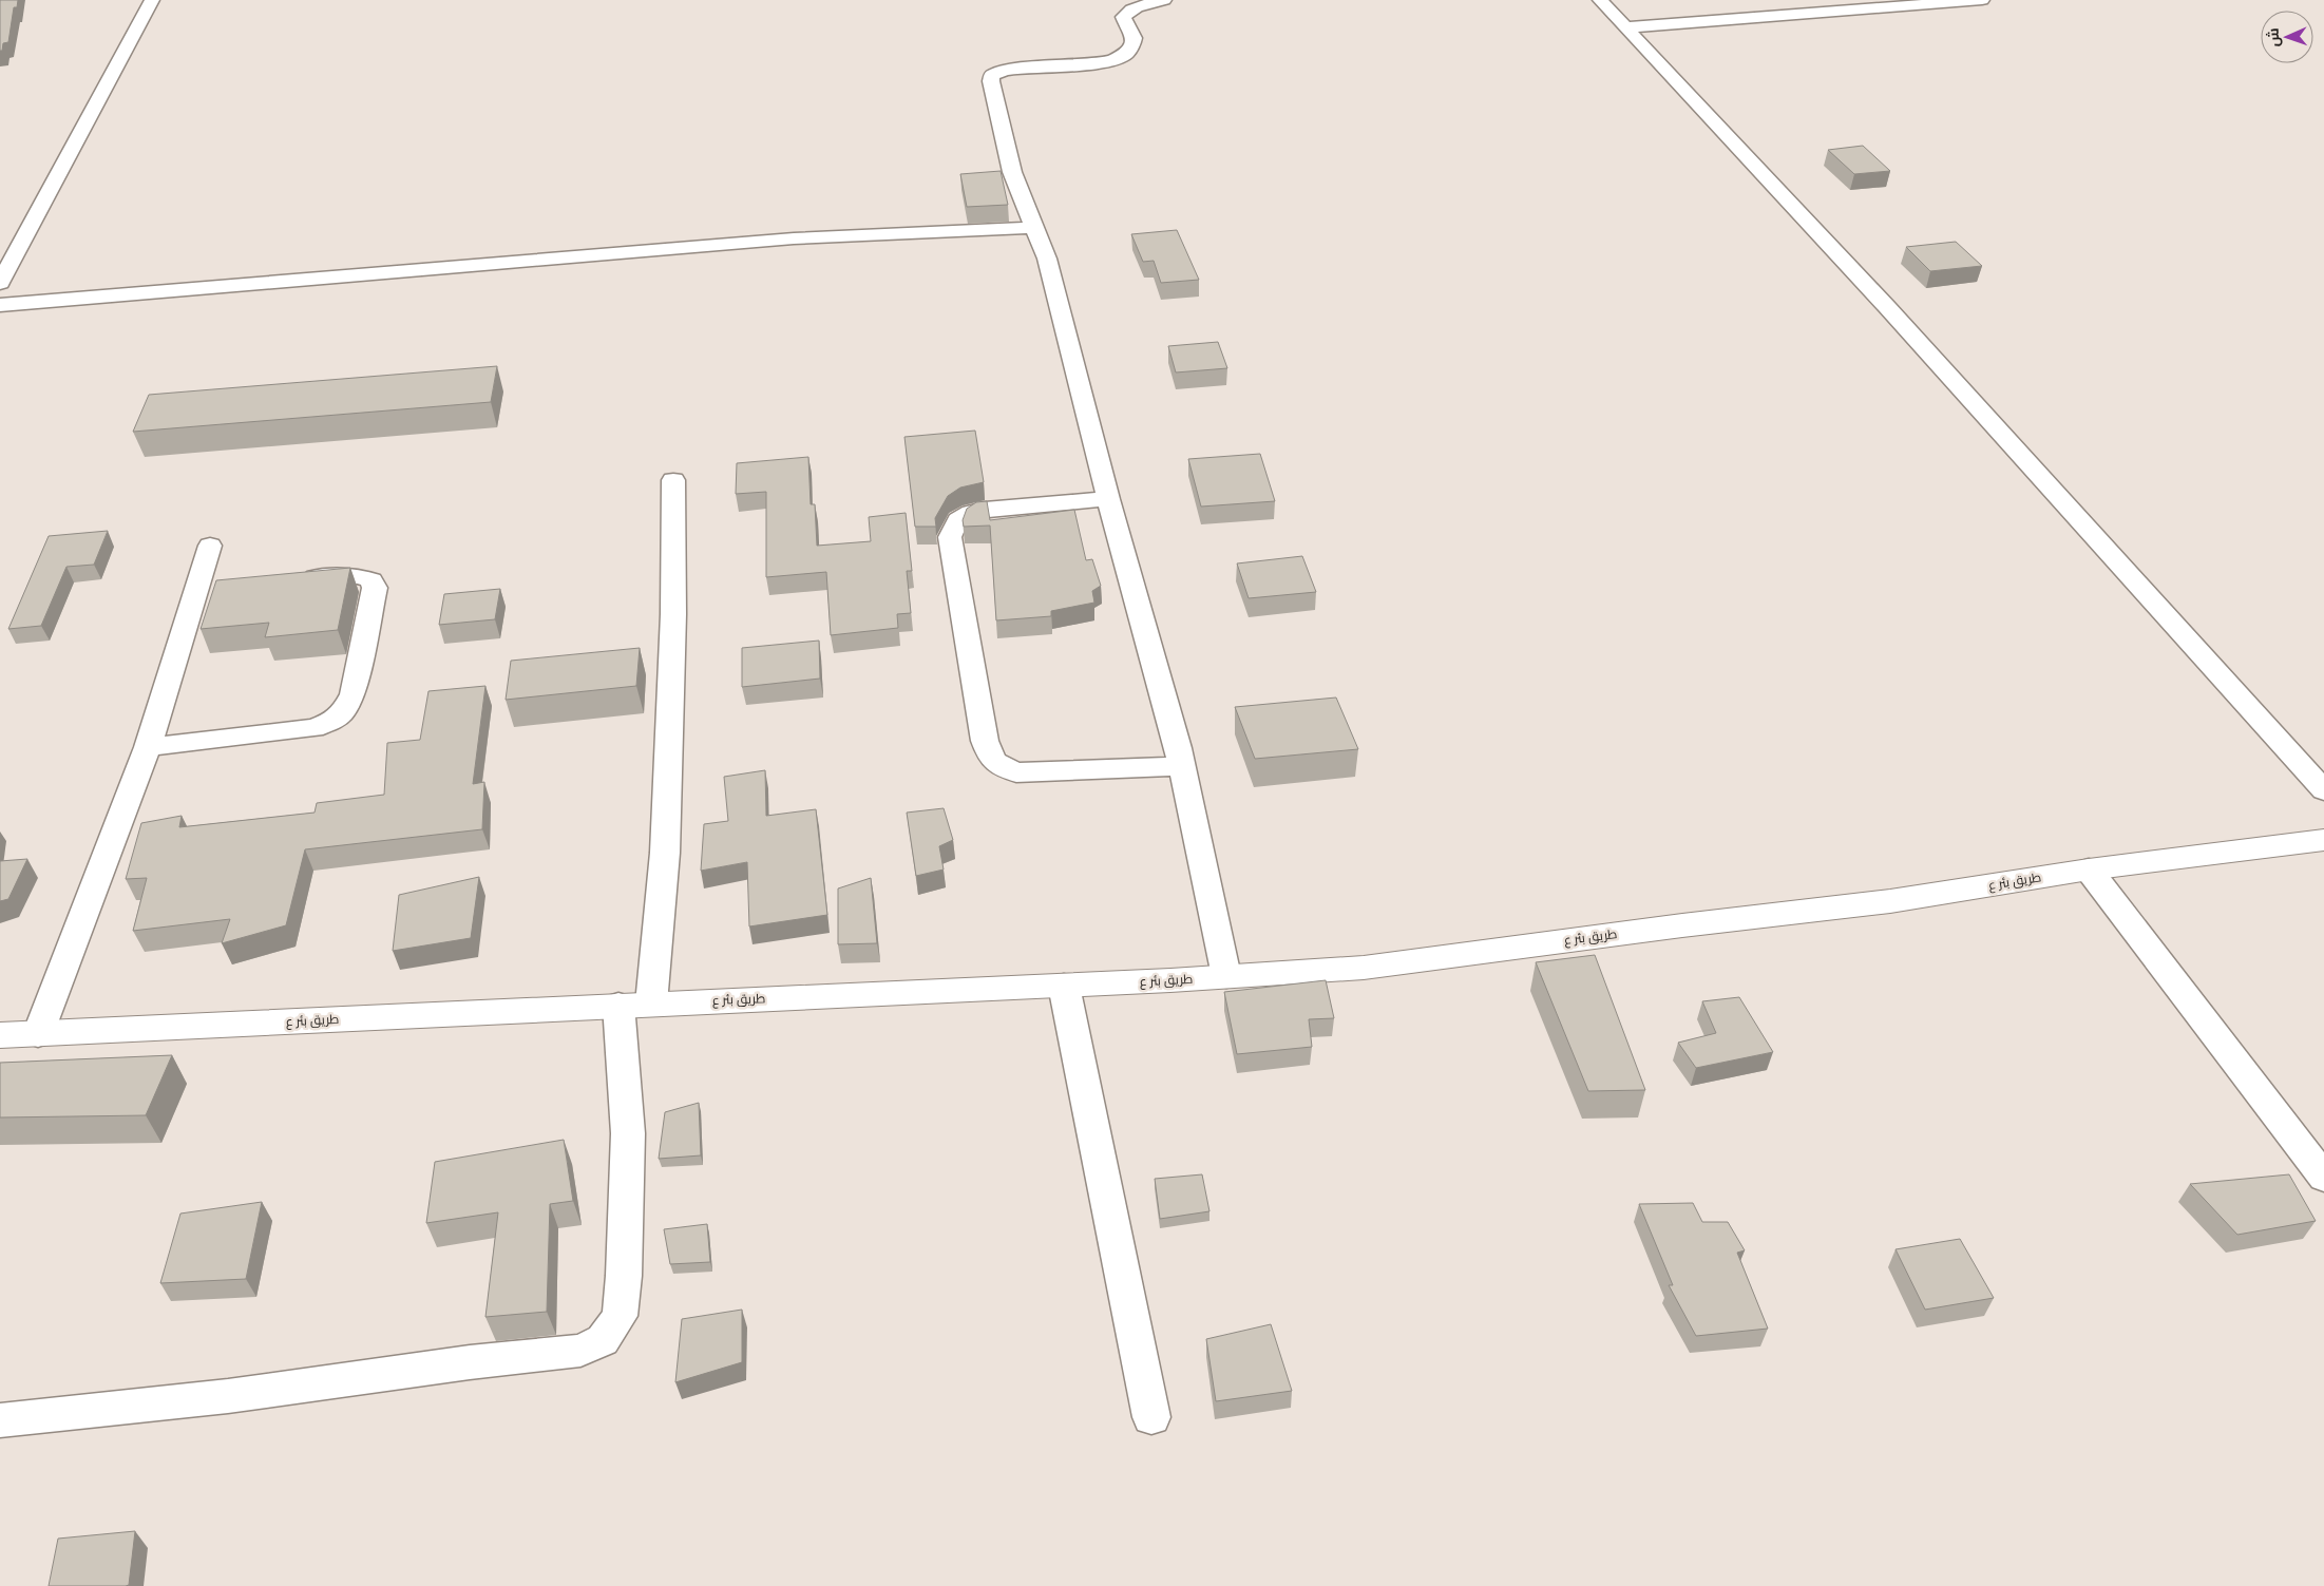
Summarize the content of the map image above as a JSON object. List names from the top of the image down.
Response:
{
  "streets": {
    "street": ["طريق بئر ع"]
  },
  "north": "left"
}
